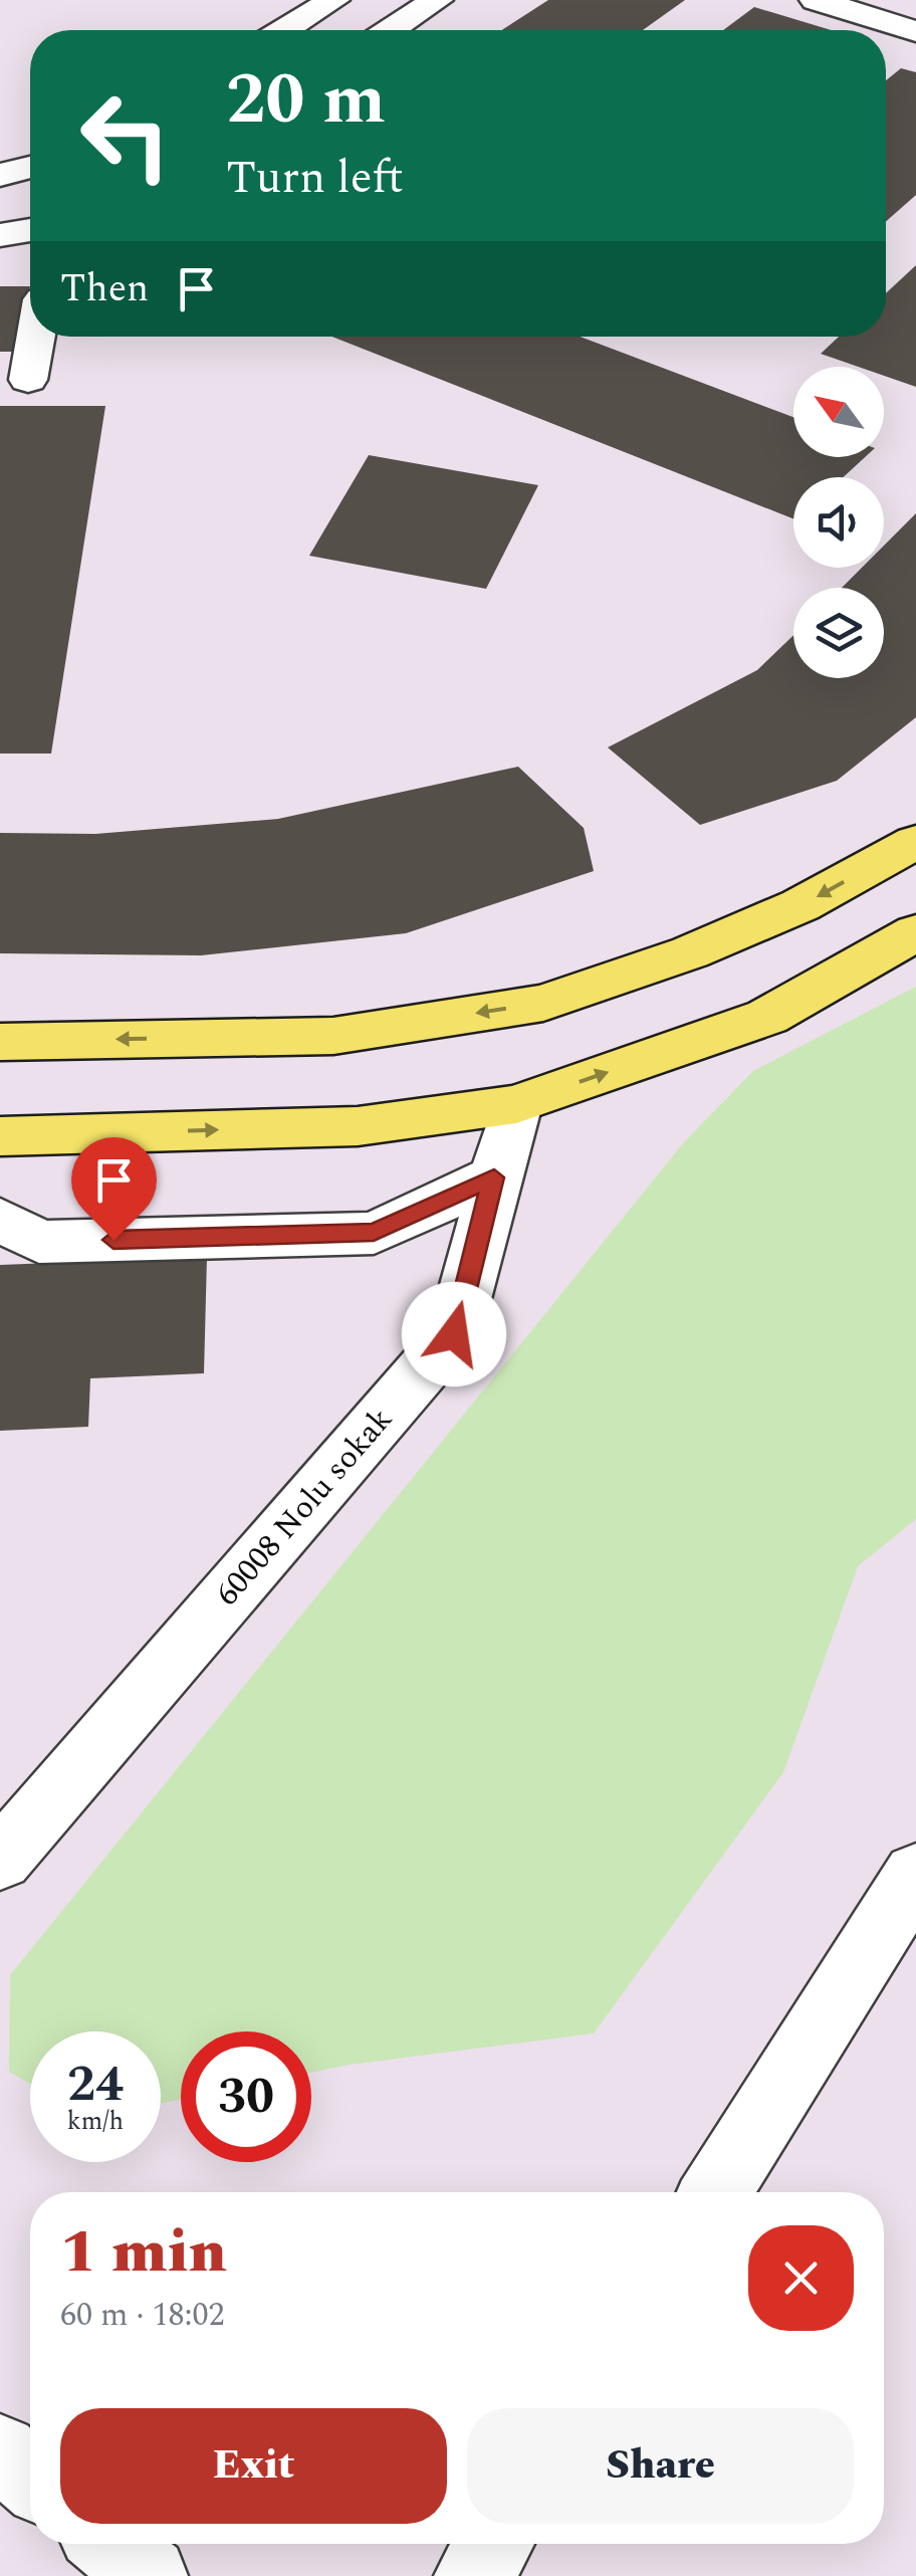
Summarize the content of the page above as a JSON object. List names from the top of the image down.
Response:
{
  "streets": {
    "street": ["60008 Nolu sokak"]
  },
  "north": "top left",
  "page": {
    "turn": ["20 m", "Turn left"],
    "then": "Then",
    "speed": "24 km/h",
    "limit": "30",
    "heading": ["1 min", "60 m · 18:02"],
    "buttons": ["Exit", "Share"]
  }
}
